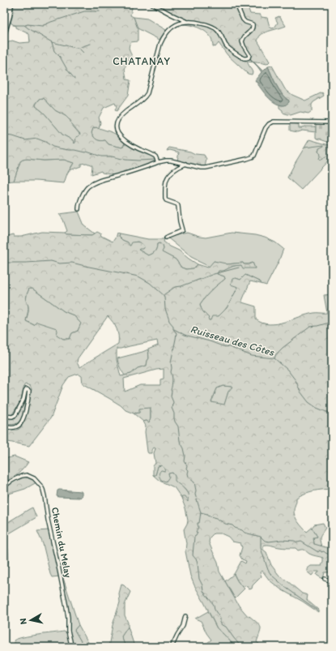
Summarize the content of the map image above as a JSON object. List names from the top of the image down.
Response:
{
  "streets": {
    "street": ["Chemin du Melay"]
  },
  "districts": ["CHATANAY"],
  "water": ["Ruisseau des Côtes"],
  "north": "left"
}
